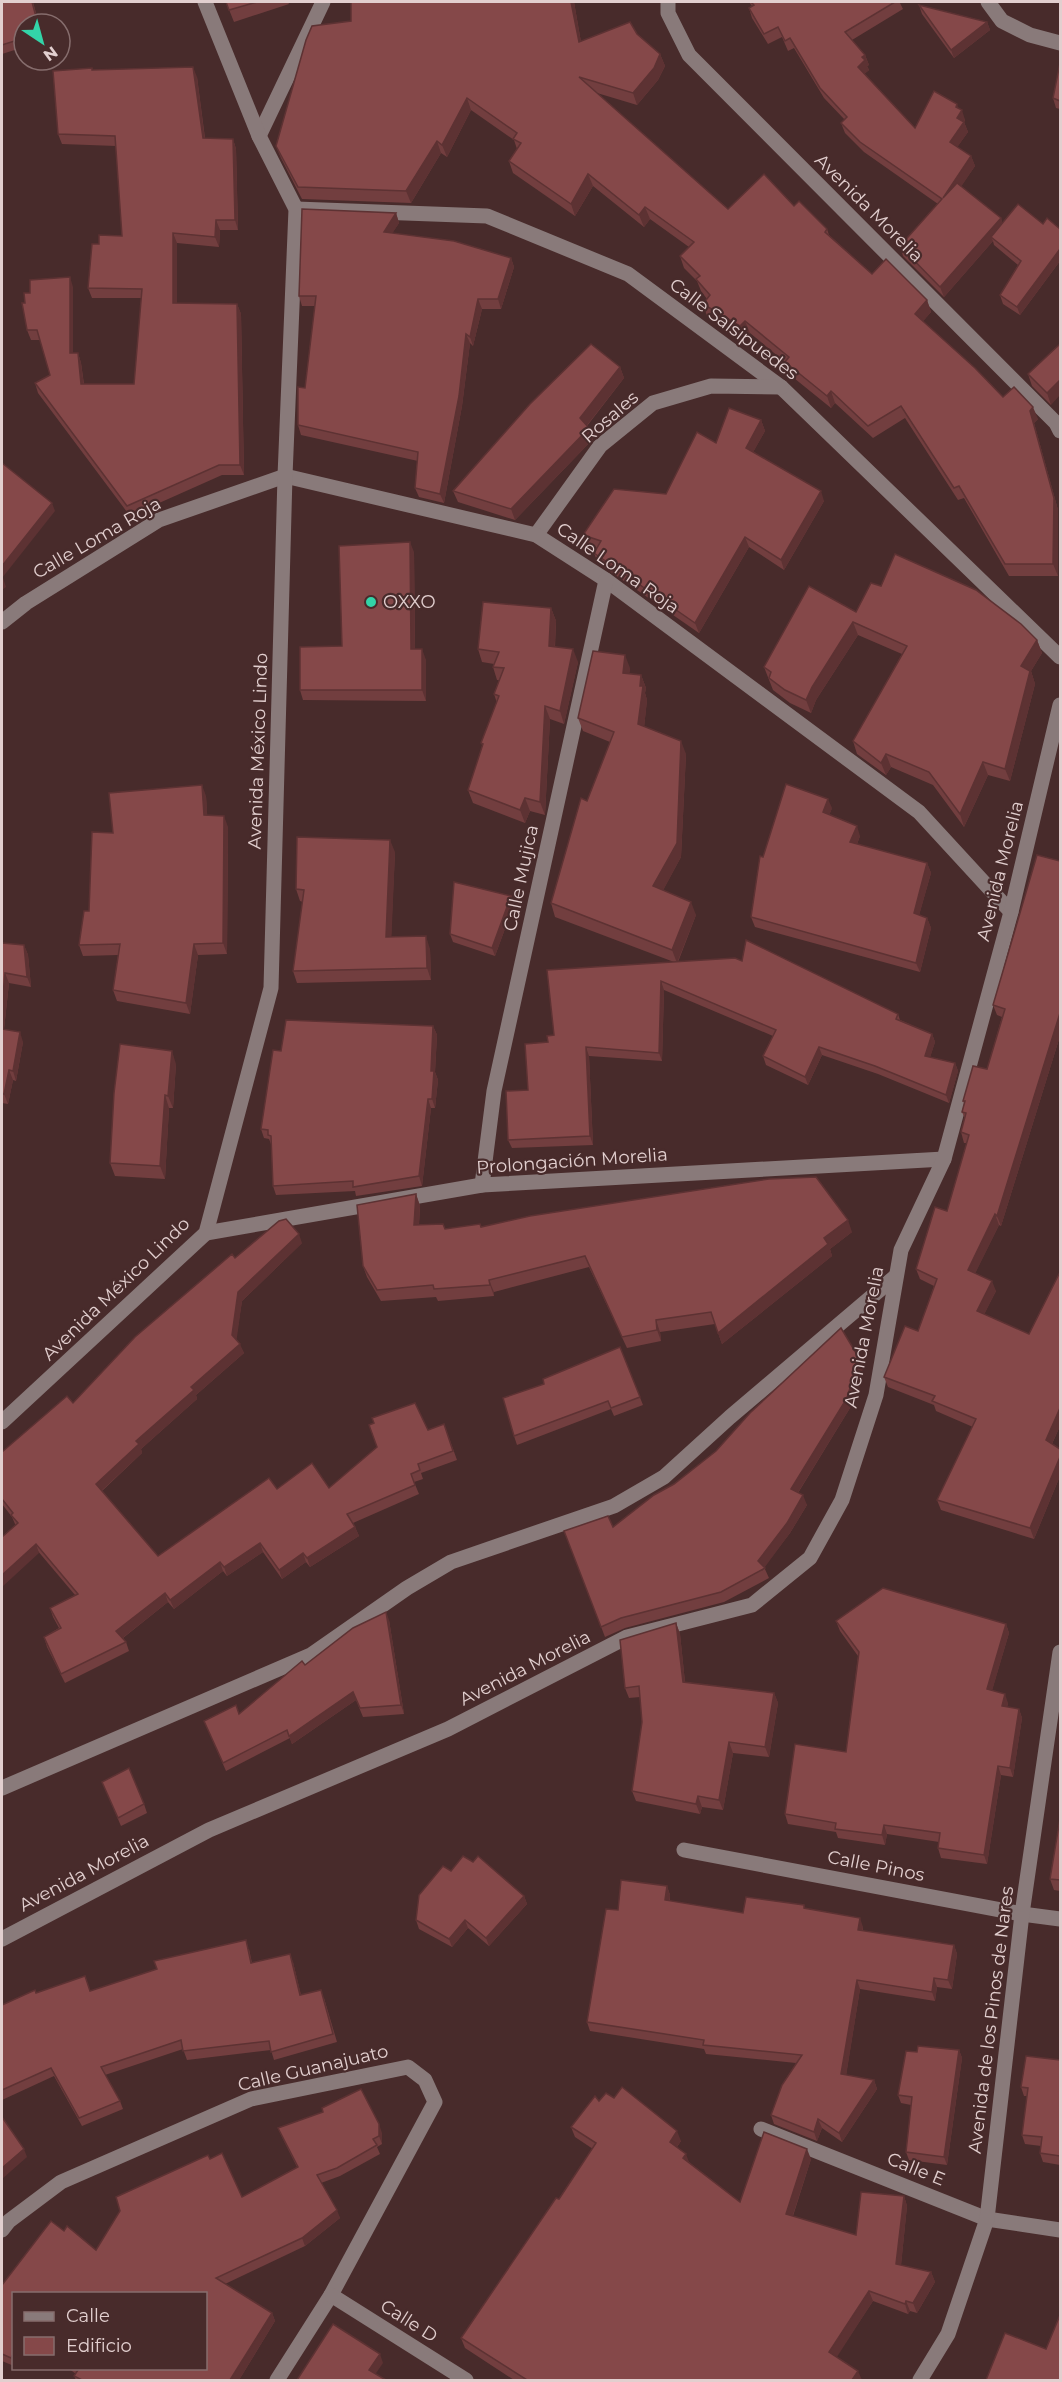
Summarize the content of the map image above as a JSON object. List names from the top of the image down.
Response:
{
  "streets": {
    "street": [
      "Avenida Morelia",
      "Calle Salsipuedes",
      "Rosales",
      "Calle Loma Roja",
      "Avenida México Lindo",
      "Calle Mujica",
      "Prolongación Morelia",
      "Calle Pinos",
      "Avenida de los Pinos de Nares",
      "Calle Guanajuato",
      "Calle E",
      "Calle D"
    ]
  },
  "crossings": [
    ["Avenida Morelia", "Calle Loma Roja"],
    ["Avenida Morelia", "Prolongación Morelia"],
    ["Calle Salsipuedes", "Rosales"],
    ["Calle Salsipuedes", "Avenida México Lindo"],
    ["Rosales", "Calle Loma Roja"],
    ["Calle Loma Roja", "Avenida México Lindo"],
    ["Calle Loma Roja", "Calle Mujica"],
    ["Avenida México Lindo", "Prolongación Morelia"],
    ["Calle Mujica", "Prolongación Morelia"],
    ["Calle Pinos", "Avenida de los Pinos de Nares"],
    ["Avenida de los Pinos de Nares", "Calle E"],
    ["Calle Guanajuato", "Calle D"]
  ],
  "places": ["OXXO"],
  "legend": ["Calle", "Edificio"],
  "north": "bottom right"
}
